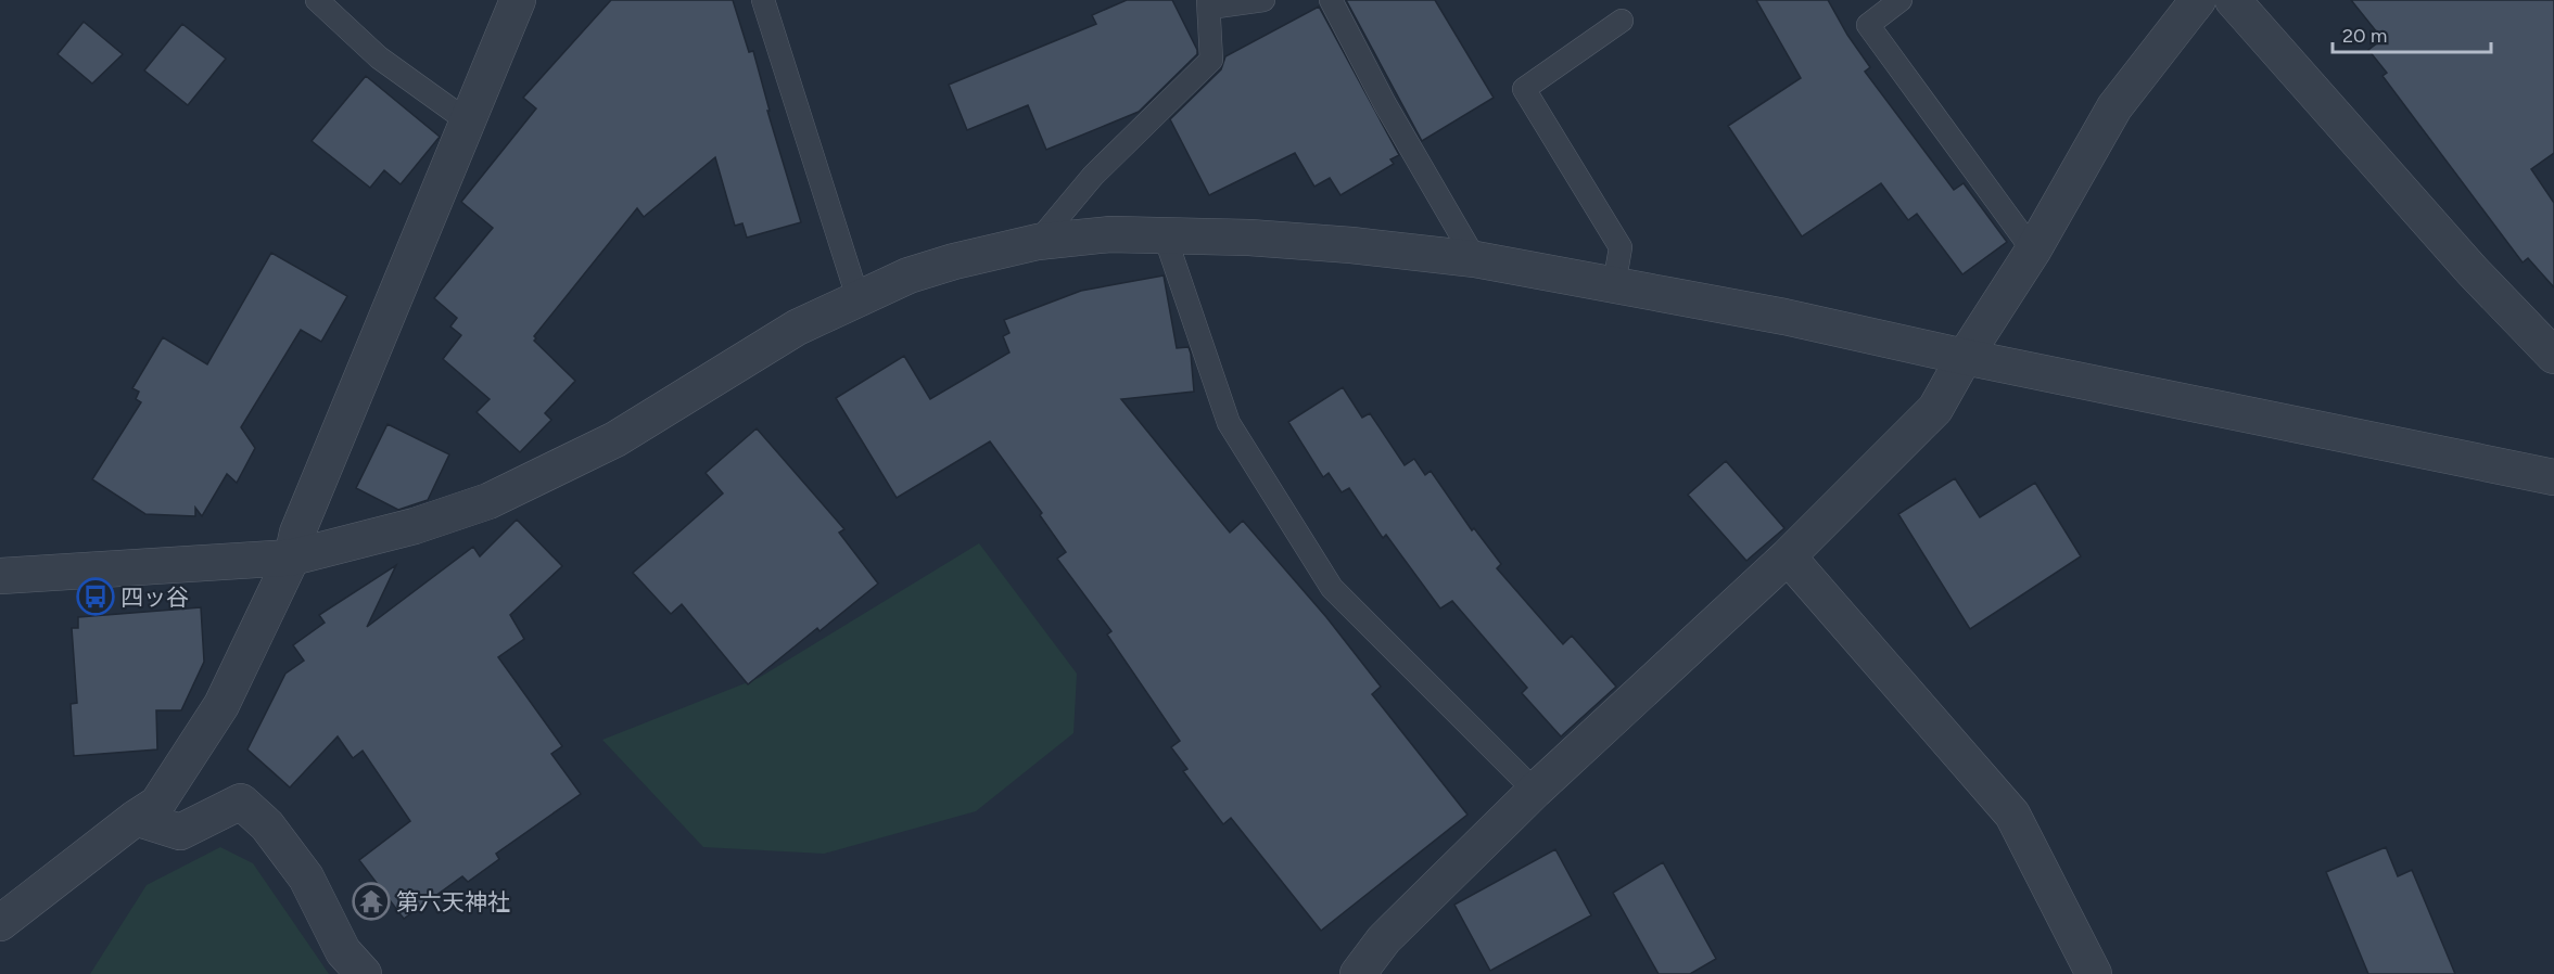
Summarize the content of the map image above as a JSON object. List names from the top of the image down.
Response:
{
  "places": {
    "bus stop": ["四ッ谷"],
    "temple": ["第六天神社"]
  },
  "scale_bar": "20 m"
}
